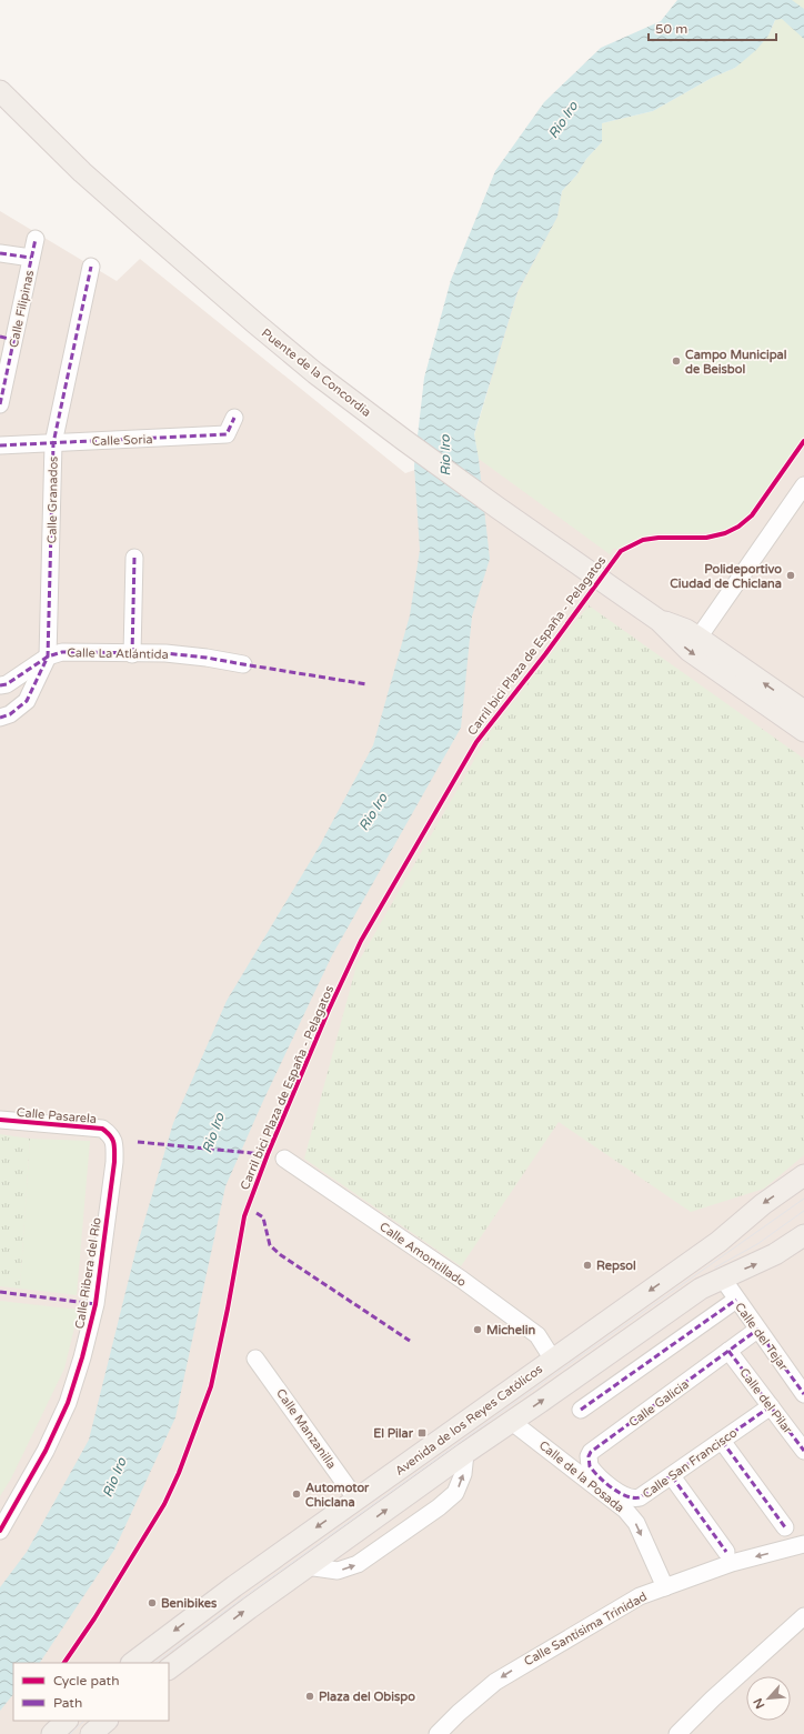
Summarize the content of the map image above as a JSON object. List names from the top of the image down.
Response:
{
  "streets": {
    "main road": ["Puente de la Concordia", "Avenida de los Reyes Católicos"],
    "street": [
      "Calle Filipinas",
      "Calle Soria",
      "Calle Granados",
      "Calle La Atlántida",
      "Calle Pasarela",
      "Calle Amontillado",
      "Calle Ribera del Río",
      "Calle del Tejar",
      "Calle del Pilar",
      "Calle Galicia",
      "Calle Manzanilla",
      "Calle San Francisco",
      "Calle de la Posada",
      "Calle Santísima Trinidad"
    ],
    "cycle path": ["Carril bici Plaza de España - Pelagatos"]
  },
  "crossings": [
    ["Calle Soria", "Calle Granados"],
    ["Calle Granados", "Calle La Atlántida"],
    ["Calle Pasarela", "Calle Ribera del Río"],
    ["Calle Amontillado", "Avenida de los Reyes Católicos"],
    ["Calle del Tejar", "Calle Galicia"],
    ["Calle del Tejar", "Avenida de los Reyes Católicos"],
    ["Calle del Pilar", "Calle Galicia"],
    ["Calle del Pilar", "Calle San Francisco"],
    ["Calle Galicia", "Calle San Francisco"],
    ["Avenida de los Reyes Católicos", "Calle Manzanilla"],
    ["Avenida de los Reyes Católicos", "Calle de la Posada"],
    ["Calle de la Posada", "Calle Santísima Trinidad"]
  ],
  "water": ["Rio Iro"],
  "places": {
    "other": [
      "Campo Municipal de Beisbol",
      "Polideportivo Ciudad de Chiclana",
      "Repsol",
      "Michelin",
      "Automotor Chiclana",
      "Benibikes",
      "Plaza del Obispo"
    ],
    "transit": ["El Pilar"]
  },
  "legend": ["Cycle path", "Path"],
  "scale_bar": "50 m",
  "north": "bottom left"
}
